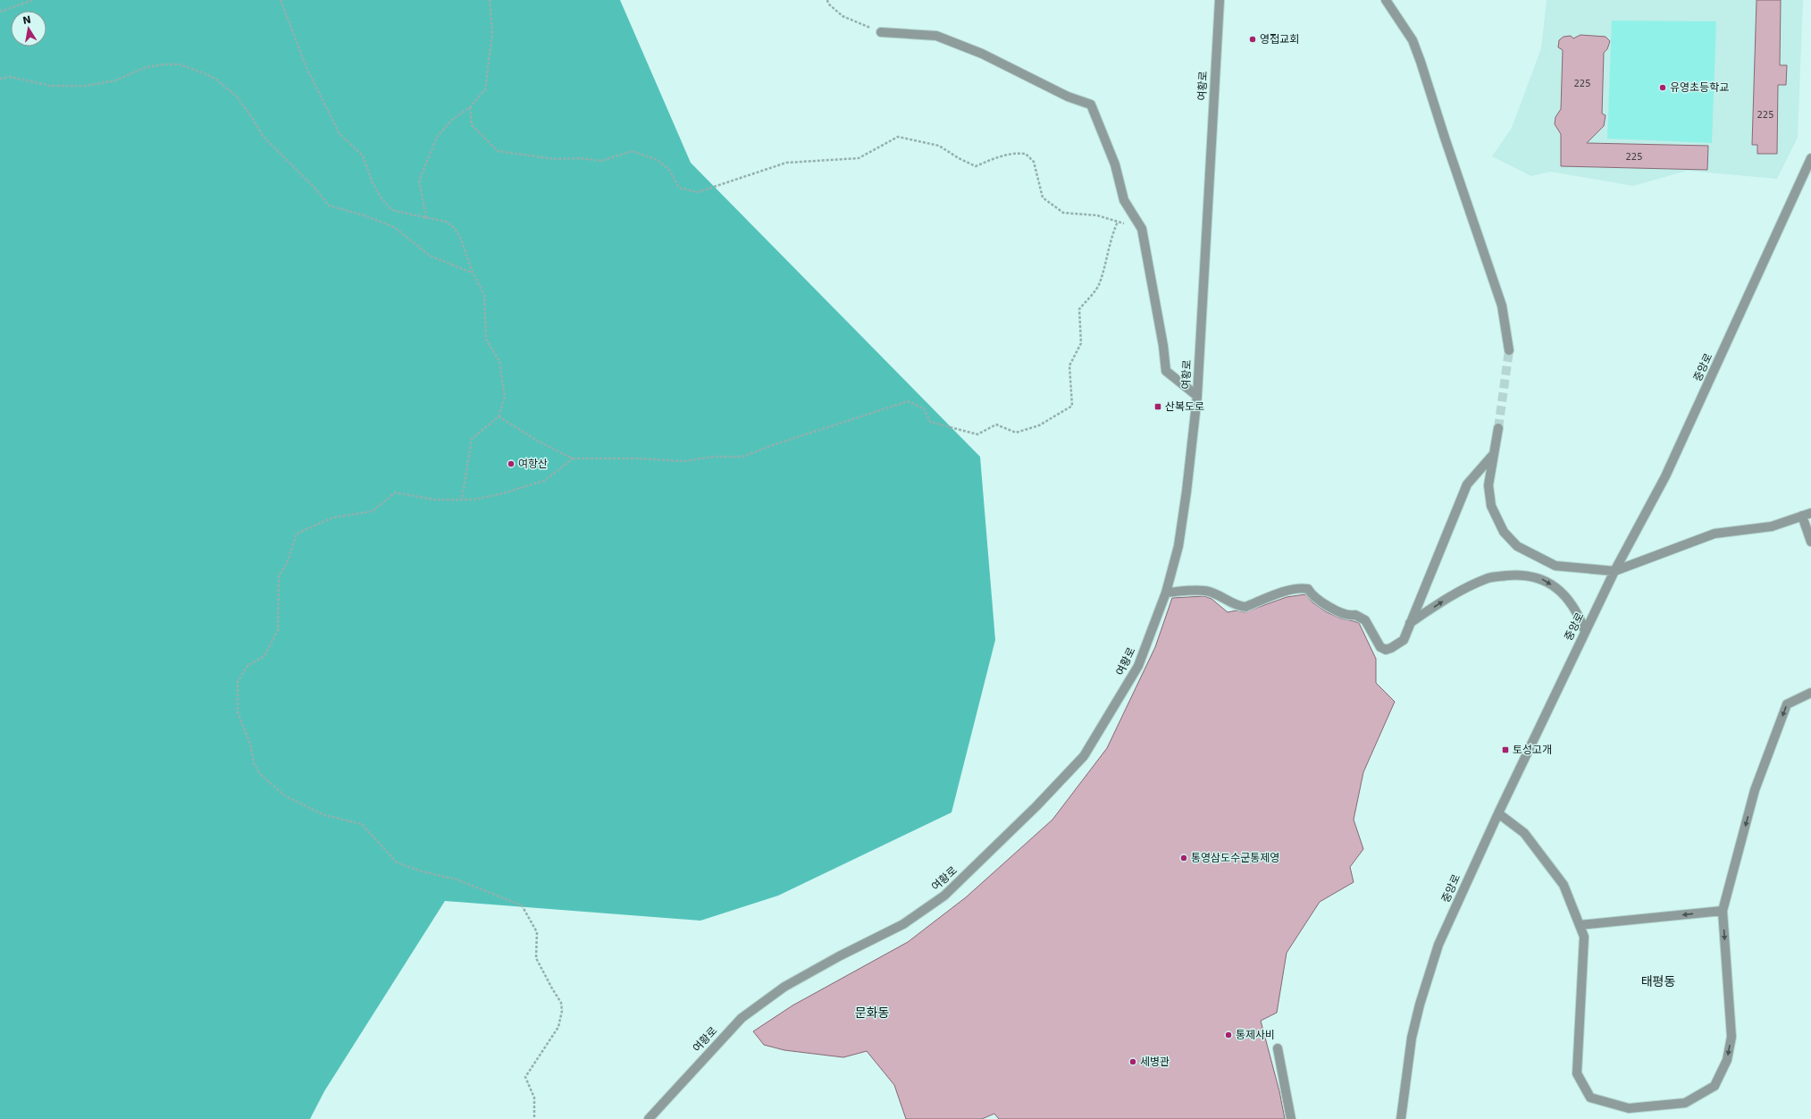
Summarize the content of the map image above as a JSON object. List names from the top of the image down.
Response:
{
  "streets": {
    "street": ["여황로", "중앙로"]
  },
  "districts": ["태평동", "문화동"],
  "places": {
    "other": [
      "영접교회",
      "유영초등학교",
      "여항산",
      "통영삼도수군통제영",
      "통제사비",
      "세병관"
    ],
    "transit": ["산복도로", "토성고개"]
  },
  "house_numbers": ["225", "225", "225"],
  "north": "top"
}
